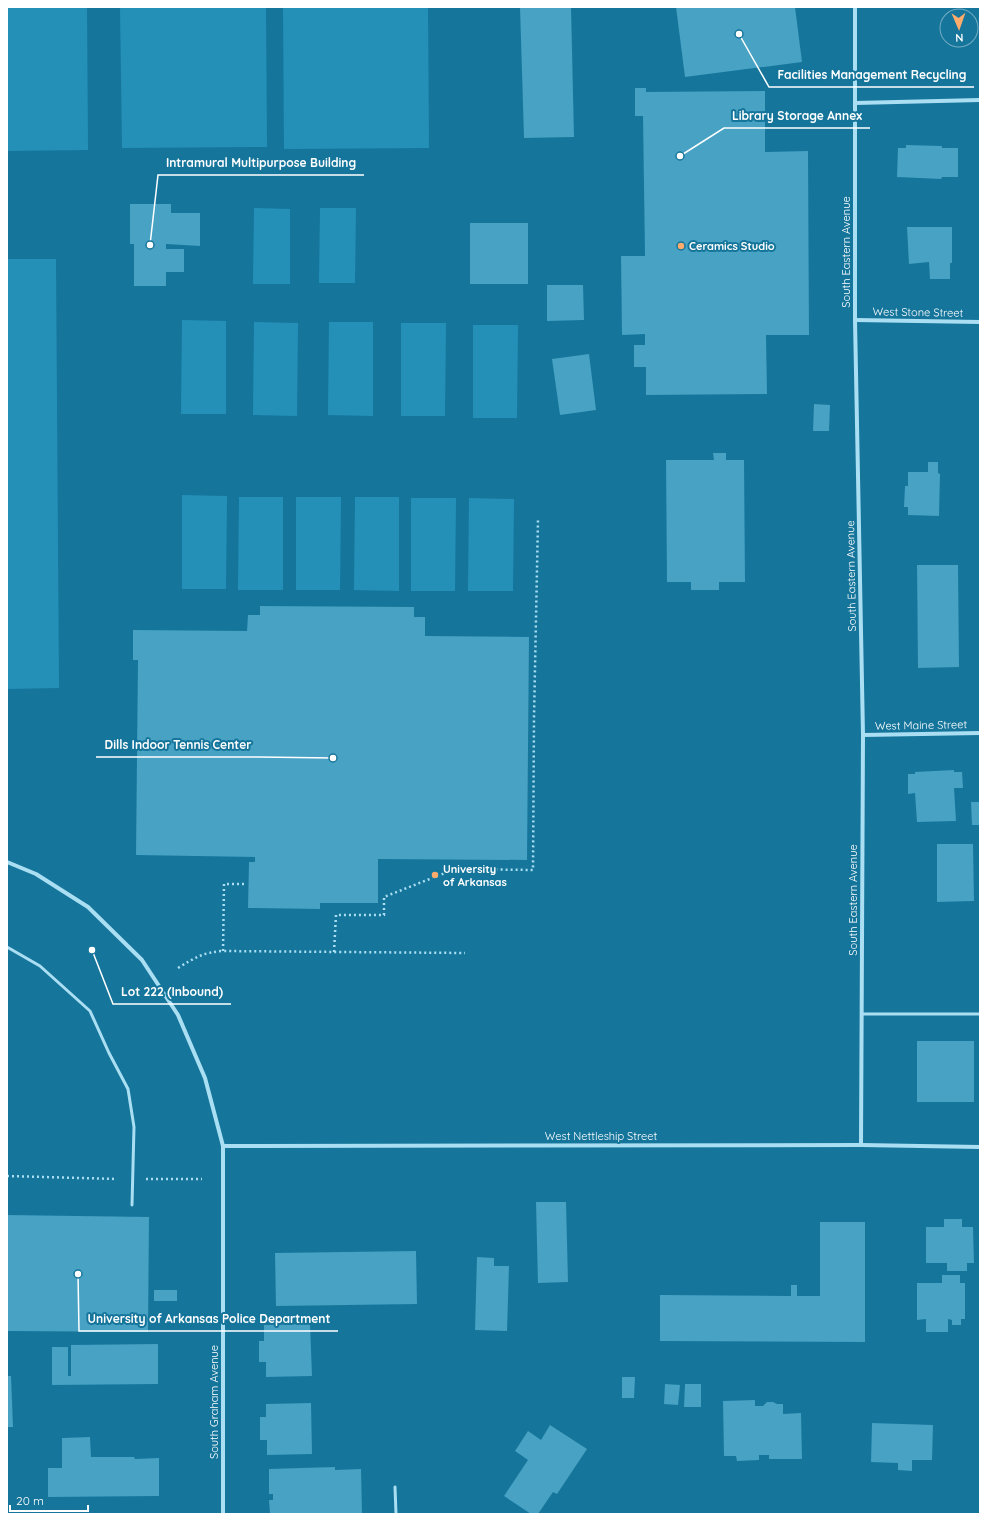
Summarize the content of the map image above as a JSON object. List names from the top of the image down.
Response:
{
  "streets": {
    "street": [
      "South Eastern Avenue",
      "West Stone Street",
      "West Maine Street",
      "West Nettleship Street",
      "South Graham Avenue"
    ]
  },
  "crossings": [
    ["South Eastern Avenue", "West Stone Street"],
    ["South Eastern Avenue", "West Maine Street"],
    ["South Eastern Avenue", "West Nettleship Street"],
    ["West Nettleship Street", "South Graham Avenue"]
  ],
  "places": [
    "Facilities Management Recycling",
    "Library Storage Annex",
    "Intramural Multipurpose Building",
    "Ceramics Studio",
    "Dills Indoor Tennis Center",
    "University of Arkansas",
    "Lot 222 (Inbound)",
    "University of Arkansas Police Department"
  ],
  "scale_bar": "20 m",
  "north": "bottom"
}
